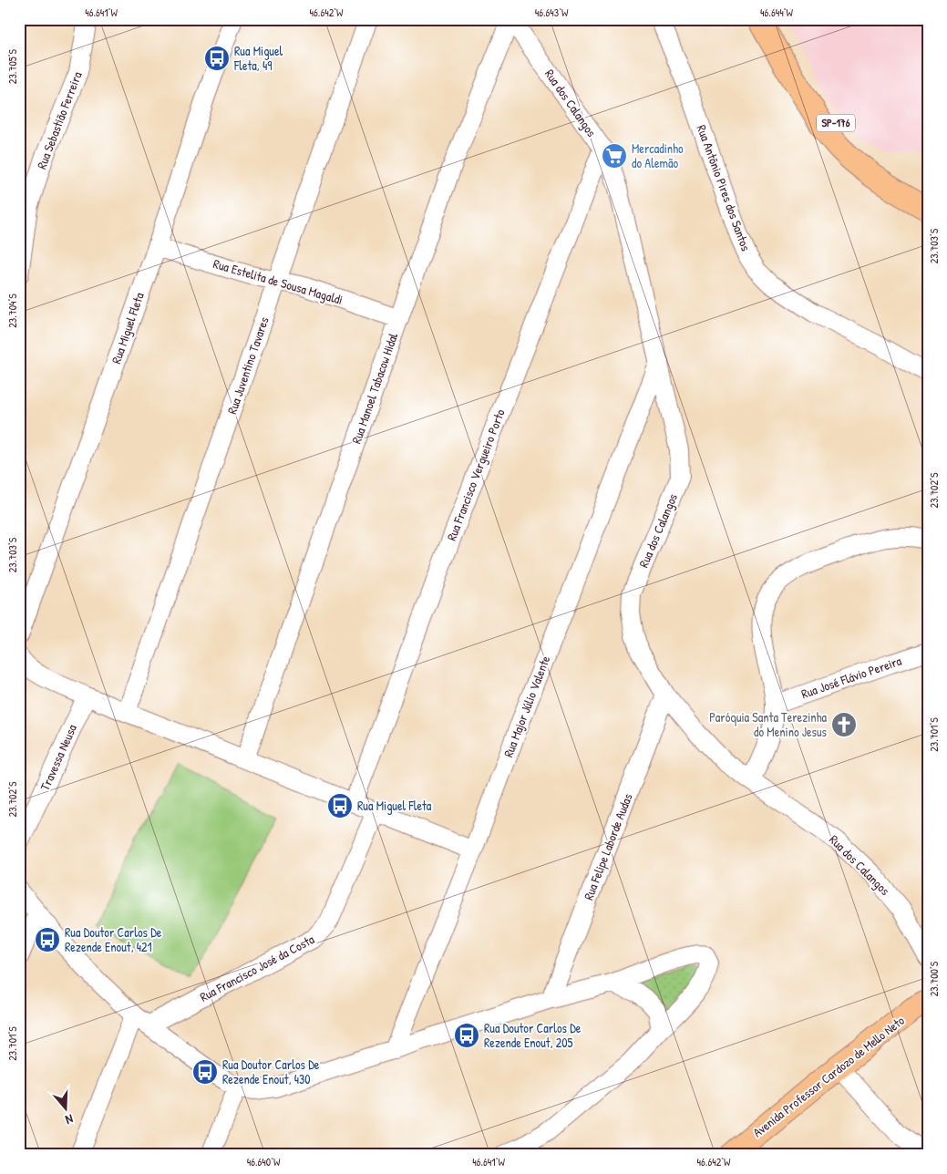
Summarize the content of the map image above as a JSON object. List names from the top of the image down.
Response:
{
  "streets": {
    "main road": ["SP-176", "Avenida Professor Cardozo de Mello Neto"],
    "street": [
      "Rua dos Calangos",
      "Rua Sebastião Ferreira",
      "Rua Antônio Pires dos Santos",
      "Rua Estelita de Sousa Magaldi",
      "Rua Miguel Fleta",
      "Rua Juventino Tavares",
      "Rua Manoel Tabacow Hidal",
      "Rua Francisco Vergueiro Porto",
      "Rua José Flávio Pereira",
      "Rua Major Júlio Valente",
      "Travessa Neusa",
      "Rua Felipe Laborde Audas",
      "Rua Francisco José da Costa"
    ]
  },
  "crossings": [
    ["Rua dos Calangos", "Rua Manoel Tabacow Hidal"],
    ["Rua dos Calangos", "Rua Francisco Vergueiro Porto"],
    ["Rua dos Calangos", "Rua Major Júlio Valente"],
    ["Rua dos Calangos", "Rua Felipe Laborde Audas"],
    ["Rua Estelita de Sousa Magaldi", "Rua Miguel Fleta"],
    ["Rua Estelita de Sousa Magaldi", "Rua Juventino Tavares"],
    ["Rua Estelita de Sousa Magaldi", "Rua Manoel Tabacow Hidal"]
  ],
  "places": {
    "bus stop": [
      "Rua Miguel Fleta, 49",
      "Rua Miguel Fleta",
      "Rua Doutor Carlos De Rezende Enout, 421",
      "Rua Doutor Carlos De Rezende Enout, 205",
      "Rua Doutor Carlos De Rezende Enout, 430"
    ],
    "supermarket": ["Mercadinho do Alemão"],
    "church": ["Paróquia Santa Terezinha do Menino Jesus"]
  },
  "north": "bottom",
  "coordinates": [
    "46.641°W",
    "46.642°W",
    "46.643°W",
    "46.644°W",
    "23.705°S",
    "23.703°S",
    "23.704°S",
    "23.702°S",
    "23.701°S",
    "23.700°S",
    "46.640°W"
  ]
}
